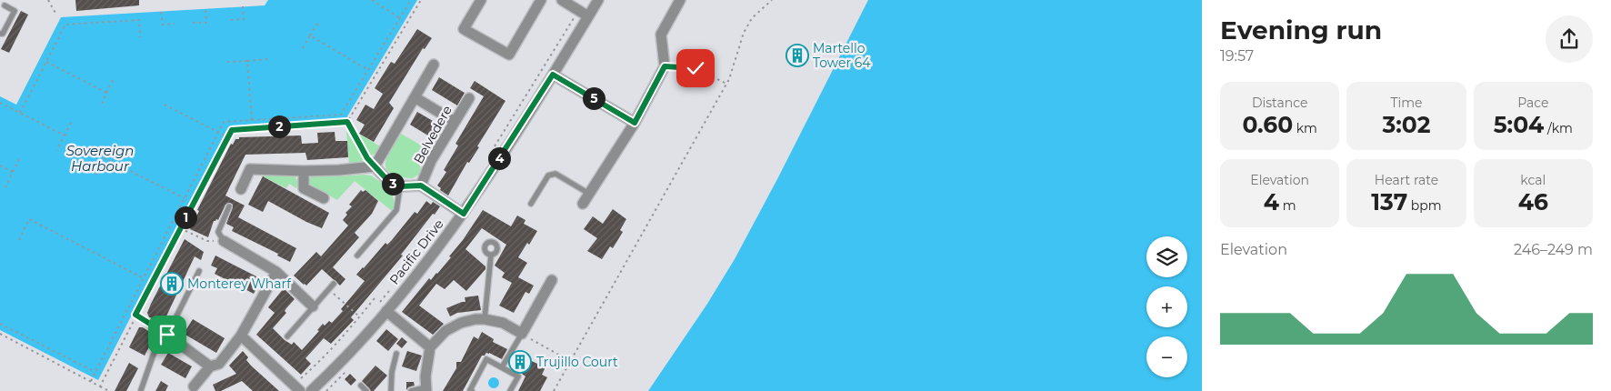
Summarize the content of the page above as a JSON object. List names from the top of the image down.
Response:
{
  "streets": {
    "street": ["Belvedere", "Pacific Drive"]
  },
  "water": ["Sovereign Harbour"],
  "places": {
    "building": ["Martello Tower 64", "Monterey Wharf", "Trujillo Court"]
  },
  "page": {
    "heading": ["Evening run", "19:57"],
    "stats": [
      ["Distance", "0.60 km"],
      ["Time", "3:02"],
      ["Pace", "5:04 /km"],
      ["Elevation", "4 m"],
      ["Heart rate", "137 bpm"],
      ["kcal", "46"]
    ],
    "pins": [
      "5",
      "2",
      "4",
      "3",
      "1"
    ],
    "chart": ["Elevation", "246–249 m"],
    "map_buttons": ["+", "−"]
  }
}
